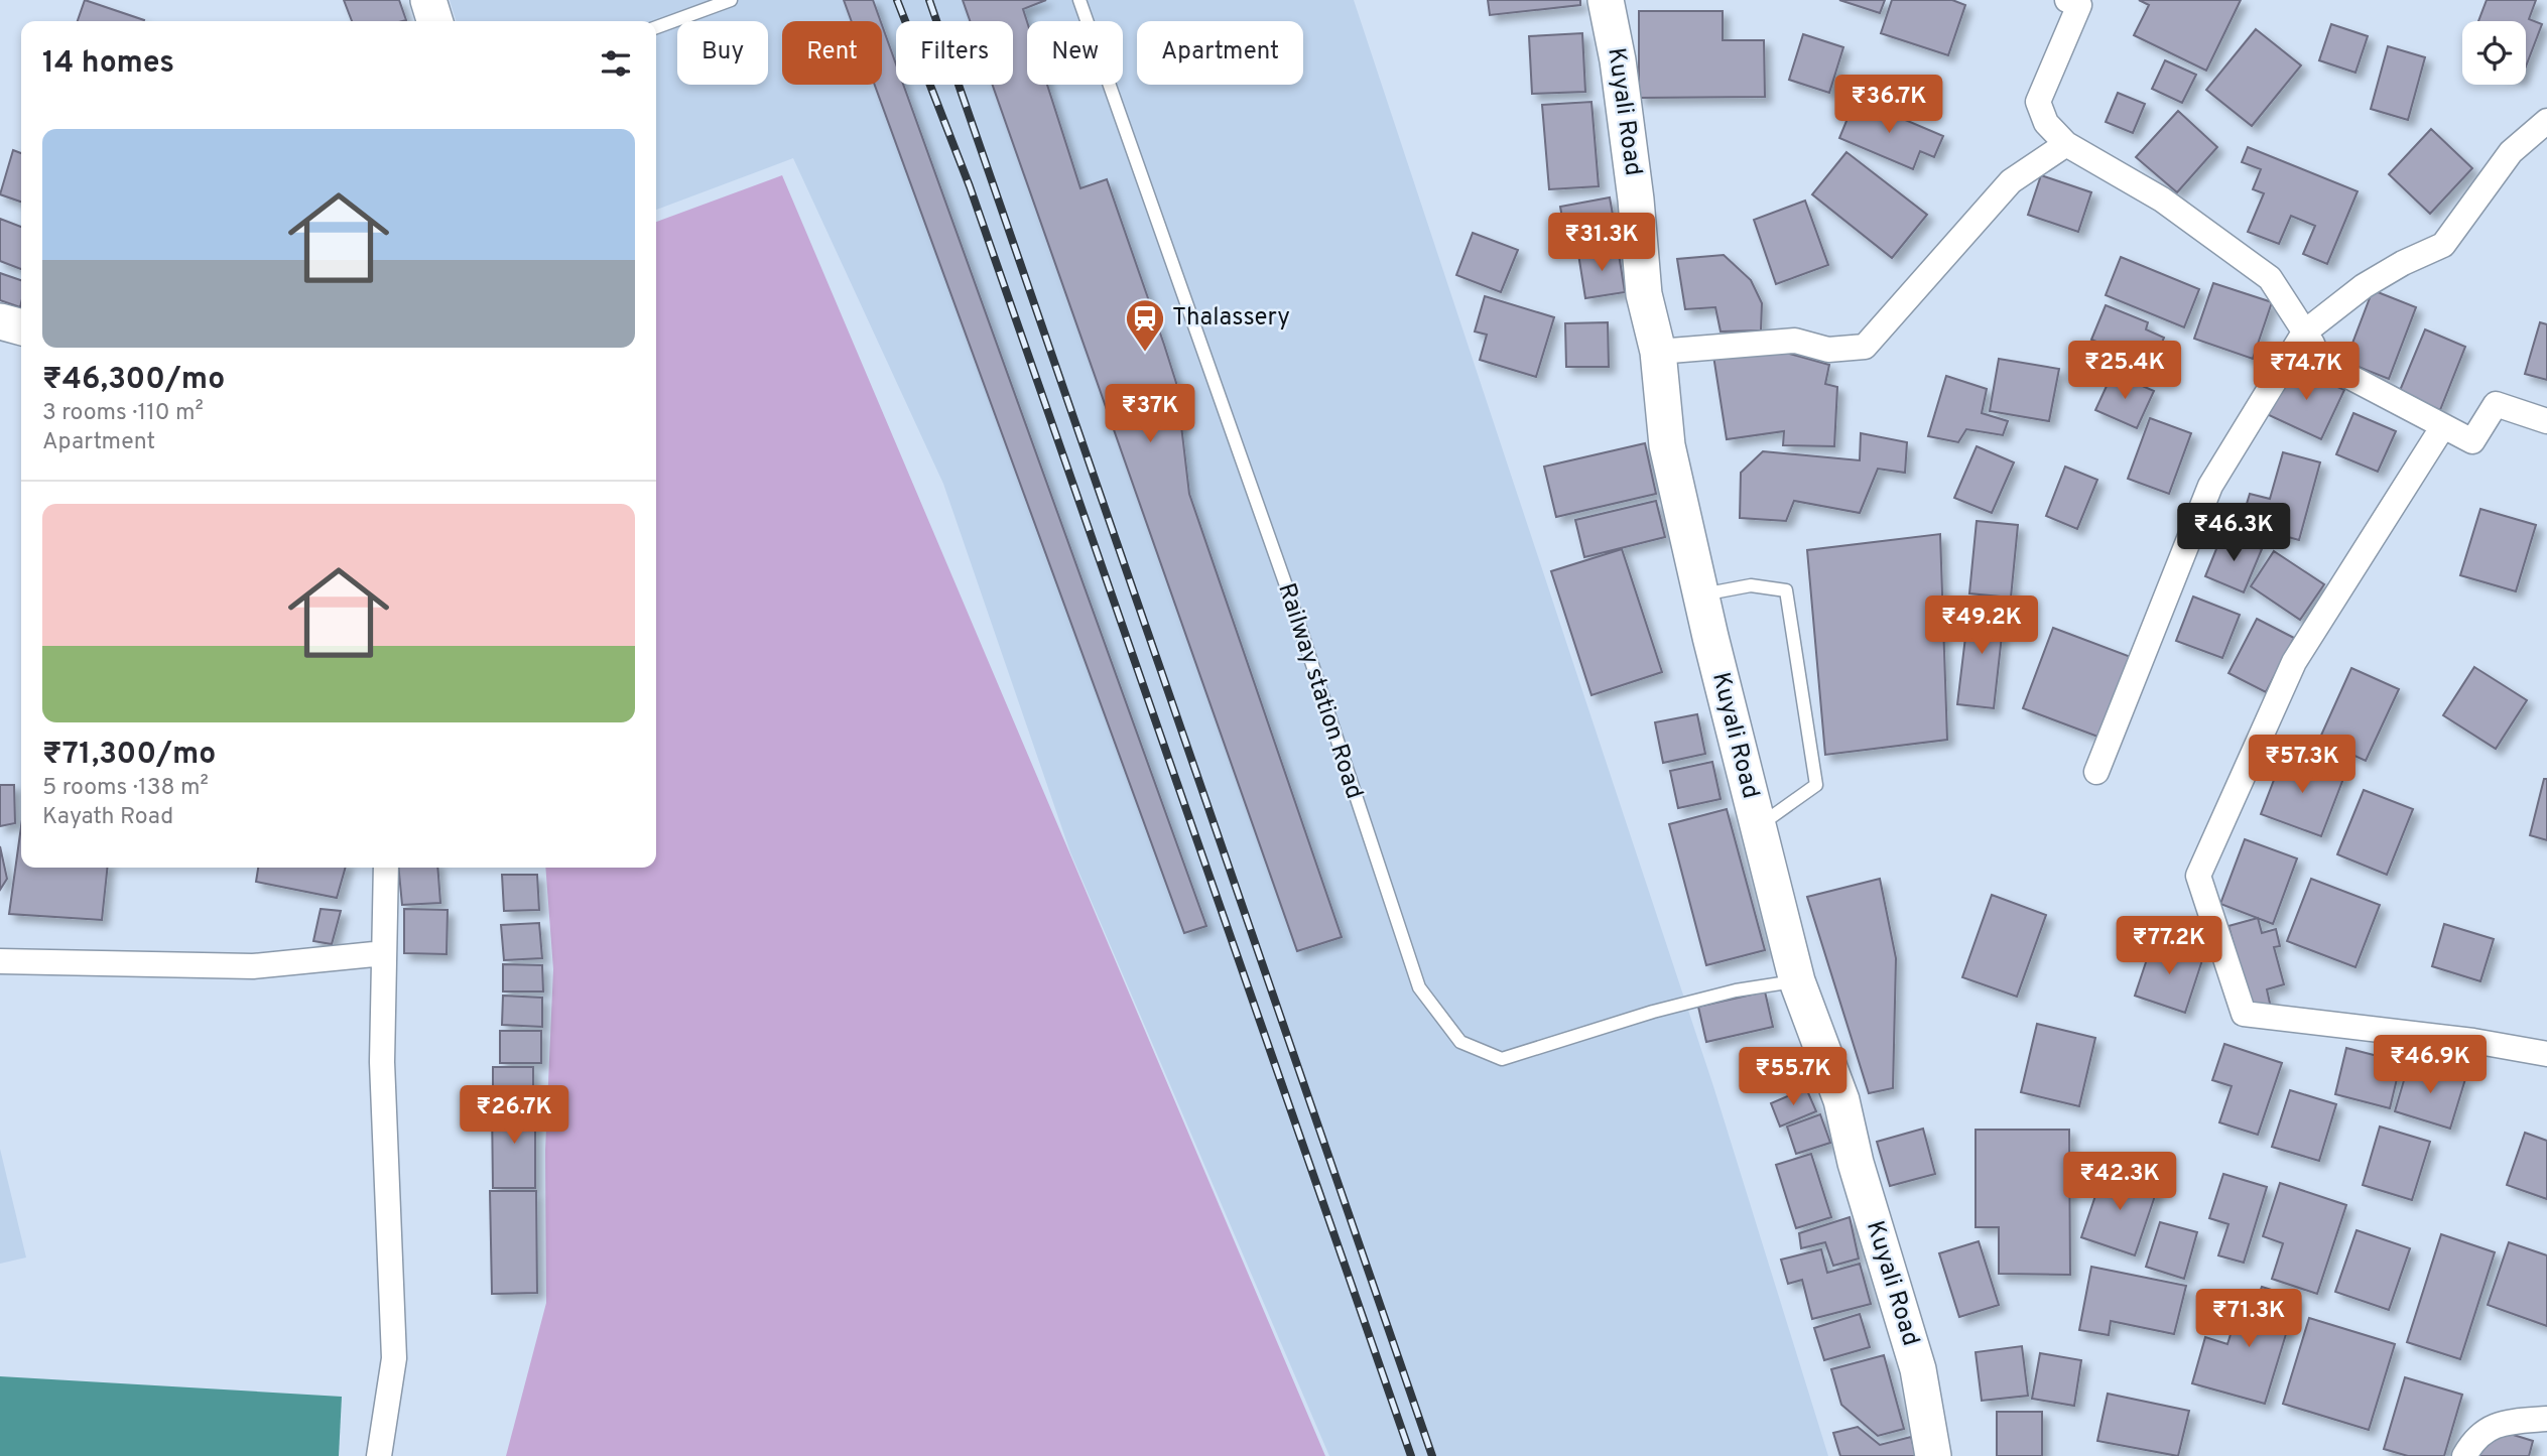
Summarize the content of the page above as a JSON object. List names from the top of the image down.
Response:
{
  "streets": {
    "main road": ["Kuyali Road"],
    "lane": ["Railway station Road"]
  },
  "crossings": [
    ["Kuyali Road", "Railway station Road"]
  ],
  "places": {
    "station": ["Thalassery"]
  },
  "page": {
    "chip": [
      "Buy",
      "Rent",
      "Filters",
      "New",
      "Apartment"
    ],
    "heading": "14 homes",
    "price": [
      "₹36.7K",
      "₹31.3K",
      "₹25.4K",
      "₹74.7K",
      "₹37K",
      "₹46.3K",
      "₹49.2K",
      "₹57.3K",
      "₹77.2K",
      "₹46.9K",
      "₹55.7K",
      "₹26.7K",
      "₹42.3K",
      "₹71.3K"
    ],
    "list": [
      {
        "name": "₹46,300/mo",
        "note": "3 rooms · 110 m² · Apartment"
      },
      {
        "name": "₹71,300/mo",
        "note": "5 rooms · 138 m² · Kayath Road"
      }
    ]
  }
}
